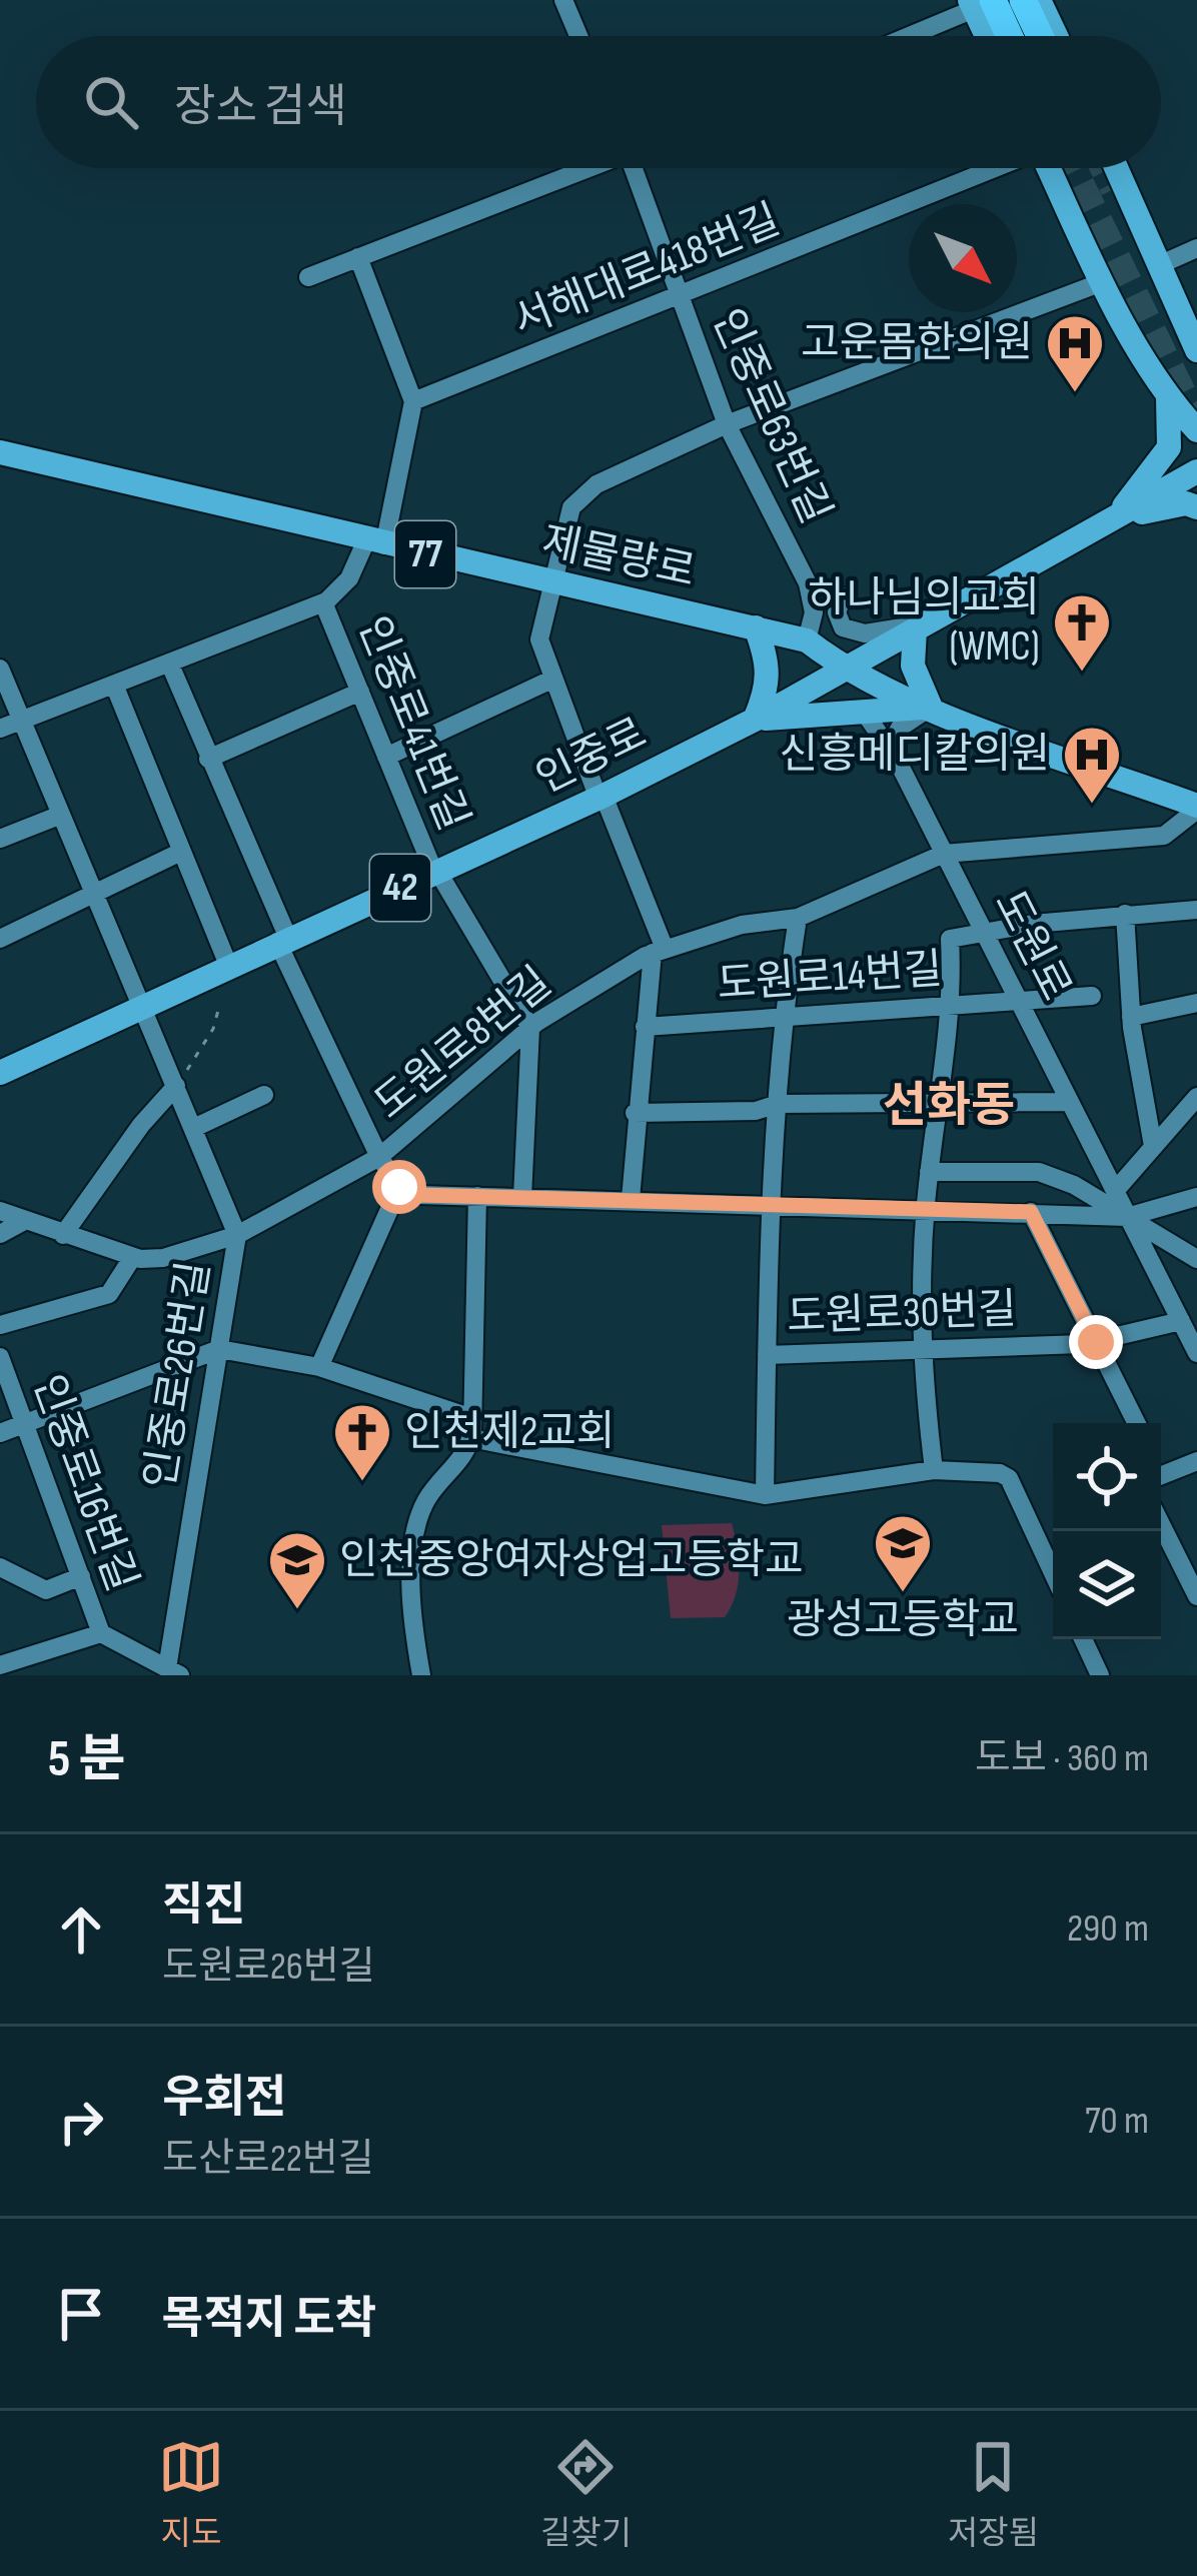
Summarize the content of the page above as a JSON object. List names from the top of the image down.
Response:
{
  "streets": {
    "main road": [
      "77",
      "제물량로",
      "인중로",
      "42"
    ],
    "street": [
      "서해대로418번길",
      "인중로63번길",
      "인중로41번길",
      "도원로",
      "도원로14번길",
      "도원로8번길",
      "도원로30번길",
      "인중로26번길",
      "인중로16번길"
    ]
  },
  "crossings": [
    ["서해대로418번길", "인중로63번길"],
    ["인중로63번길", "제물량로"],
    ["제물량로", "인중로"],
    ["제물량로", "도원로8번길"],
    ["인중로41번길", "인중로"],
    ["인중로41번길", "도원로8번길"],
    ["인중로", "인중로26번길"],
    ["도원로", "도원로14번길"],
    ["도원로", "도원로8번길"],
    ["도원로", "도원로30번길"],
    ["도원로8번길", "인중로26번길"],
    ["인중로26번길", "인중로16번길"]
  ],
  "districts": ["선화동"],
  "places": {
    "hospital": ["고운몸한의원", "신흥메디칼의원"],
    "church": ["하나님의교회 (WMC)", "인천제2교회"],
    "school or university": ["광성고등학교", "인천중앙여자상업고등학교"]
  },
  "north": "bottom right",
  "page": {
    "search": "장소 검색",
    "heading": ["5 분", "도보 · 360 m"],
    "list": [
      ["직진", "도원로26번길", "290 m"],
      ["우회전", "도산로22번길", "70 m"],
      "목적지 도착"
    ],
    "nav": ["지도", "길찾기", "저장됨"]
  }
}
